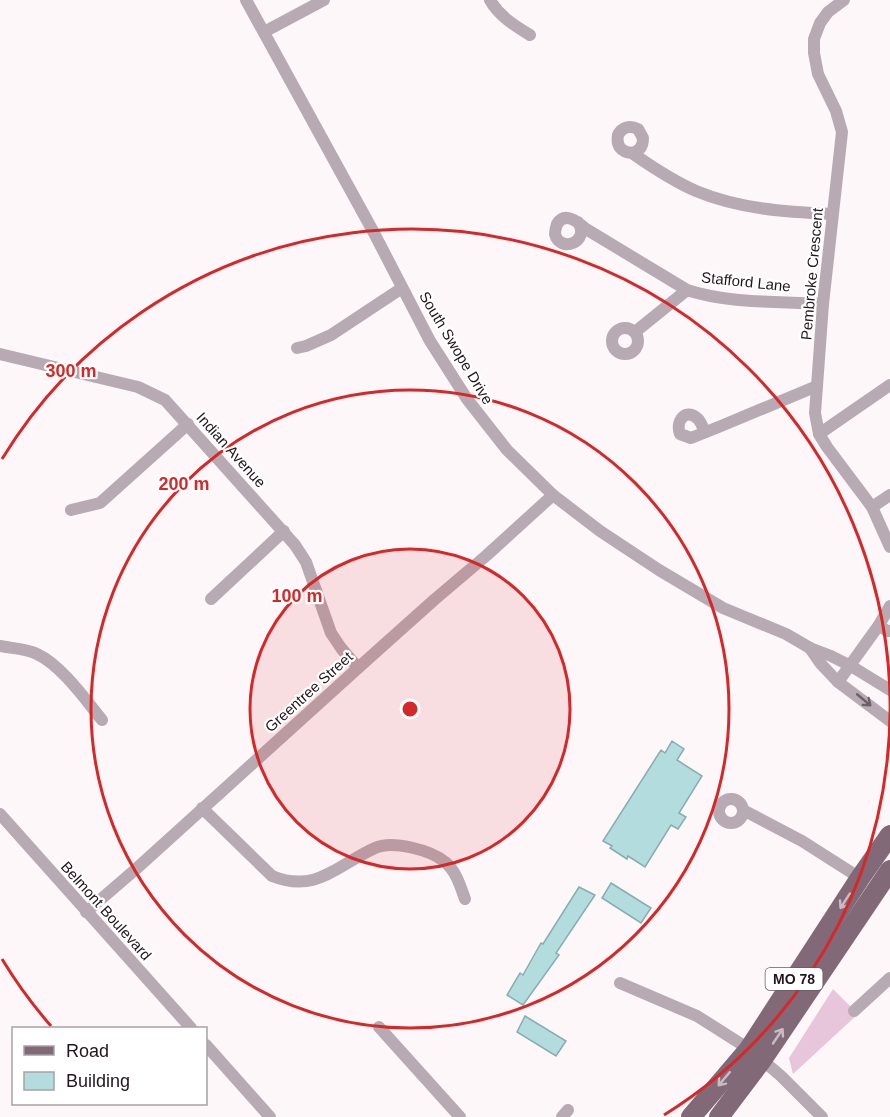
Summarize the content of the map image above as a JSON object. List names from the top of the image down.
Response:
{
  "streets": {
    "main road": ["MO 78"],
    "street": [
      "Pembroke Crescent",
      "Stafford Lane",
      "South Swope Drive",
      "Indian Avenue",
      "Greentree Street",
      "Belmont Boulevard"
    ]
  },
  "crossings": [
    ["Pembroke Crescent", "Stafford Lane"],
    ["South Swope Drive", "Greentree Street"],
    ["Indian Avenue", "Greentree Street"],
    ["Greentree Street", "Belmont Boulevard"]
  ],
  "legend": ["Road", "Building"],
  "rings": ["300 m", "200 m", "100 m"]
}
